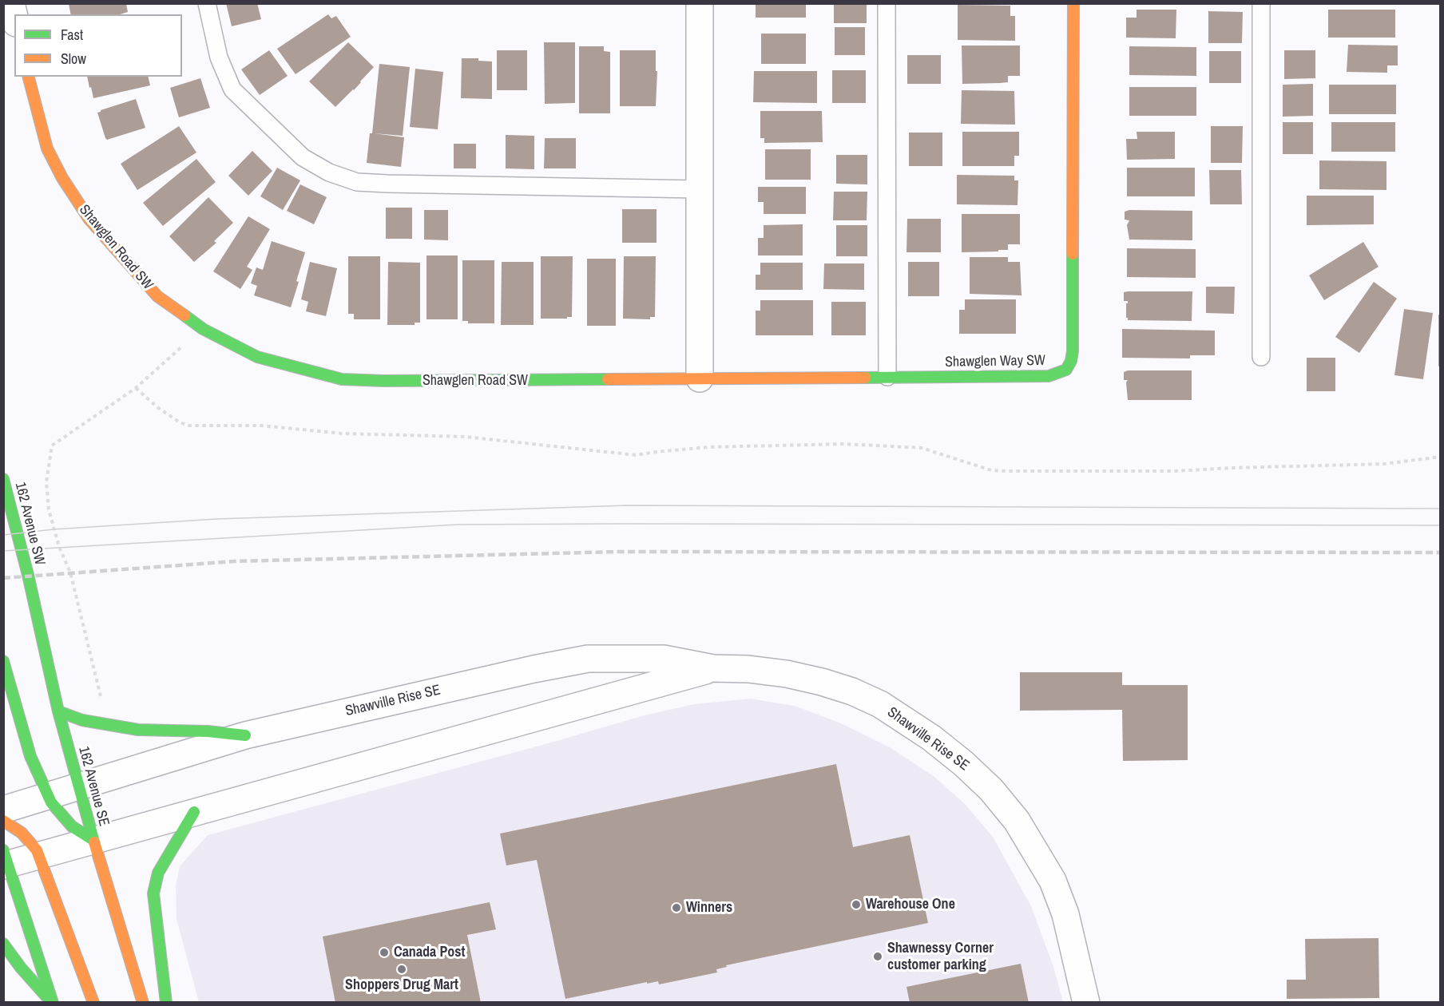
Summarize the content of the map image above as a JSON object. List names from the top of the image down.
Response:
{
  "streets": {
    "main road": [
      "Shawglen Road SW",
      "Shawglen Way SW",
      "162 Avenue SW",
      "162 Avenue SE"
    ],
    "street": ["Shawville Rise SE"]
  },
  "crossings": [
    ["Shawglen Road SW", "Shawglen Way SW"],
    ["162 Avenue SW", "162 Avenue SE"],
    ["Shawville Rise SE", "162 Avenue SE"]
  ],
  "places": [
    "Warehouse One",
    "Winners",
    "Canada Post",
    "Shawnessy Corner customer parking",
    "Shoppers Drug Mart"
  ],
  "legend": ["Fast", "Slow"]
}
